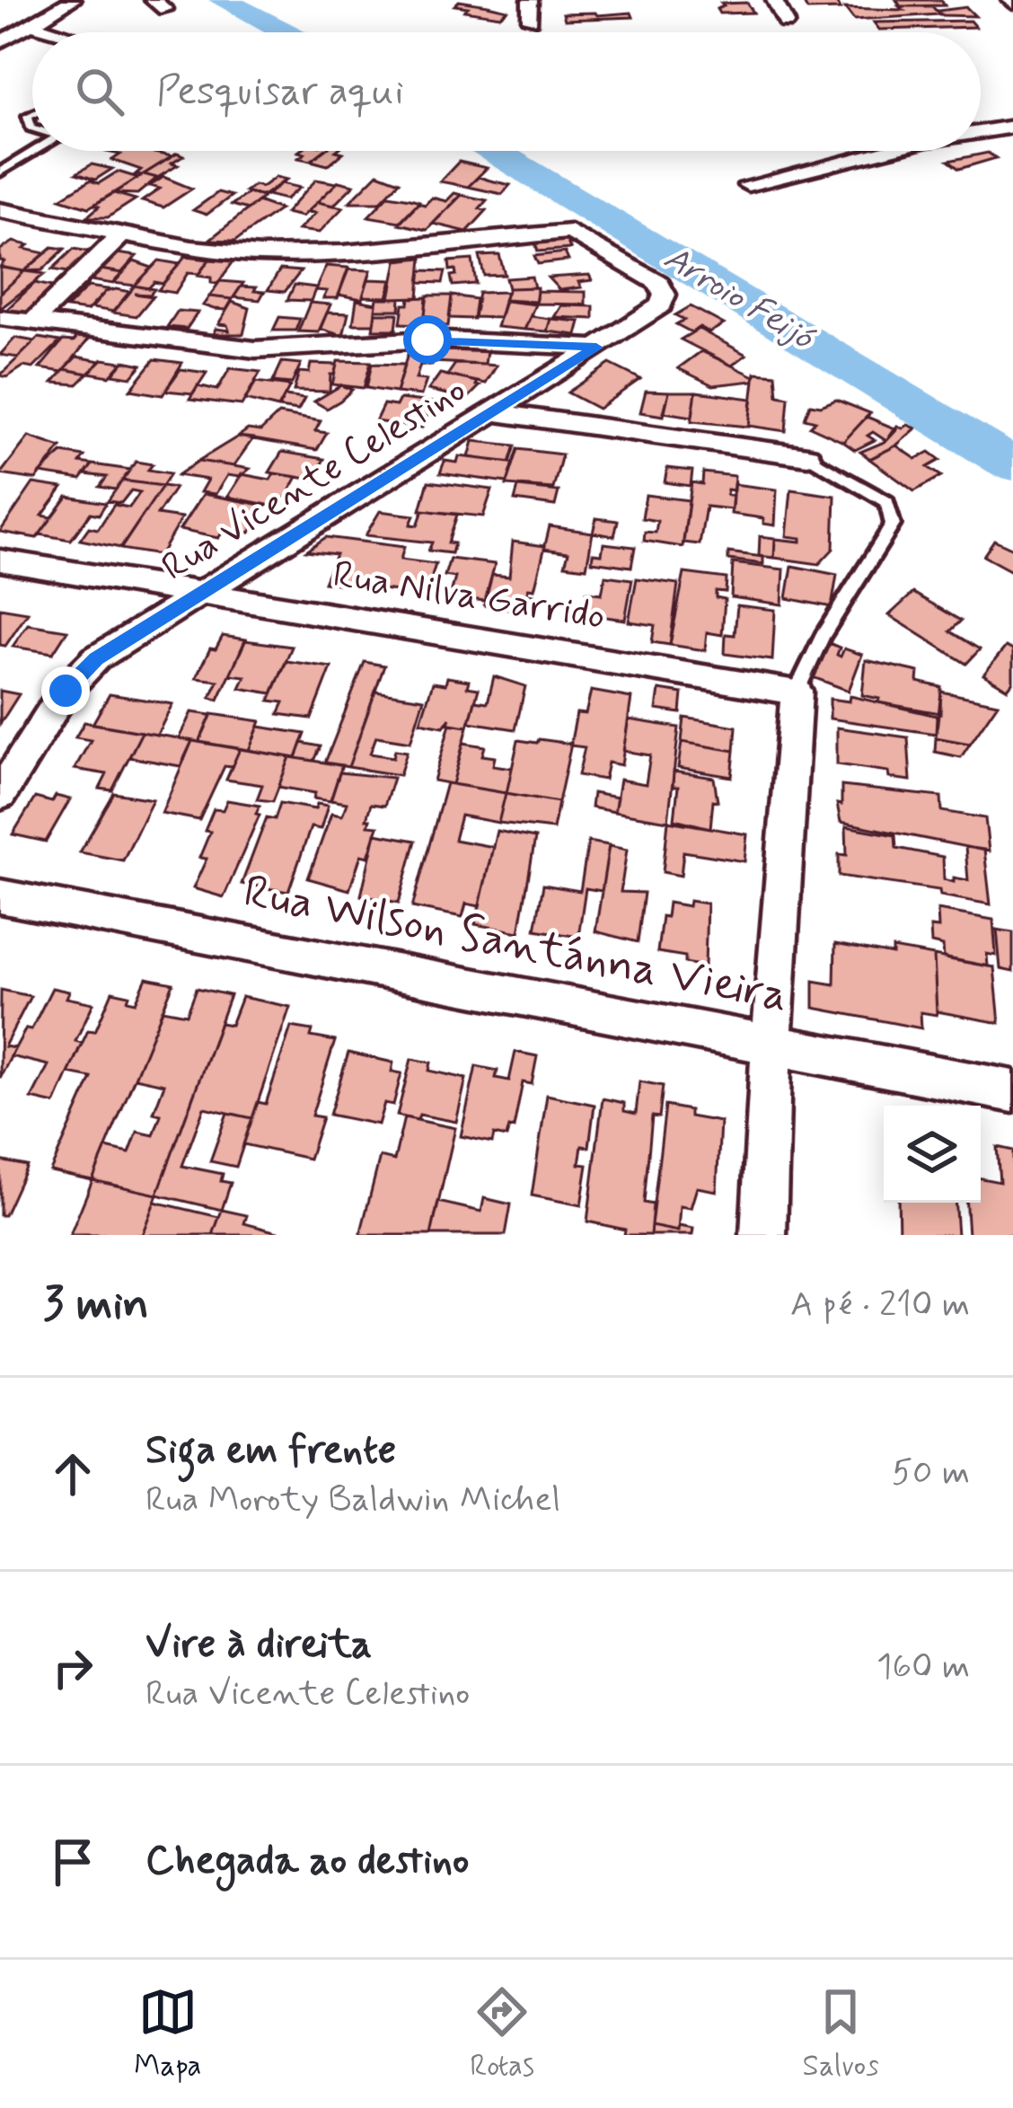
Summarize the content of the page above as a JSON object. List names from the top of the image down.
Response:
{
  "streets": {
    "street": ["Rua Vicente Celestino", "Rua Nilva Garrido", "Rua Wilson Santánna Vieira"]
  },
  "crossings": [
    ["Rua Vicente Celestino", "Rua Nilva Garrido"]
  ],
  "water": ["Arroio Feijó"],
  "page": {
    "search": "Pesquisar aqui",
    "heading": ["3 min", "A pé · 210 m"],
    "list": [
      ["Siga em frente", "Rua Moroty Baldwin Michel", "50 m"],
      ["Vire à direita", "Rua Vicente Celestino", "160 m"],
      "Chegada ao destino"
    ],
    "nav": ["Mapa", "Rotas", "Salvos"]
  }
}
